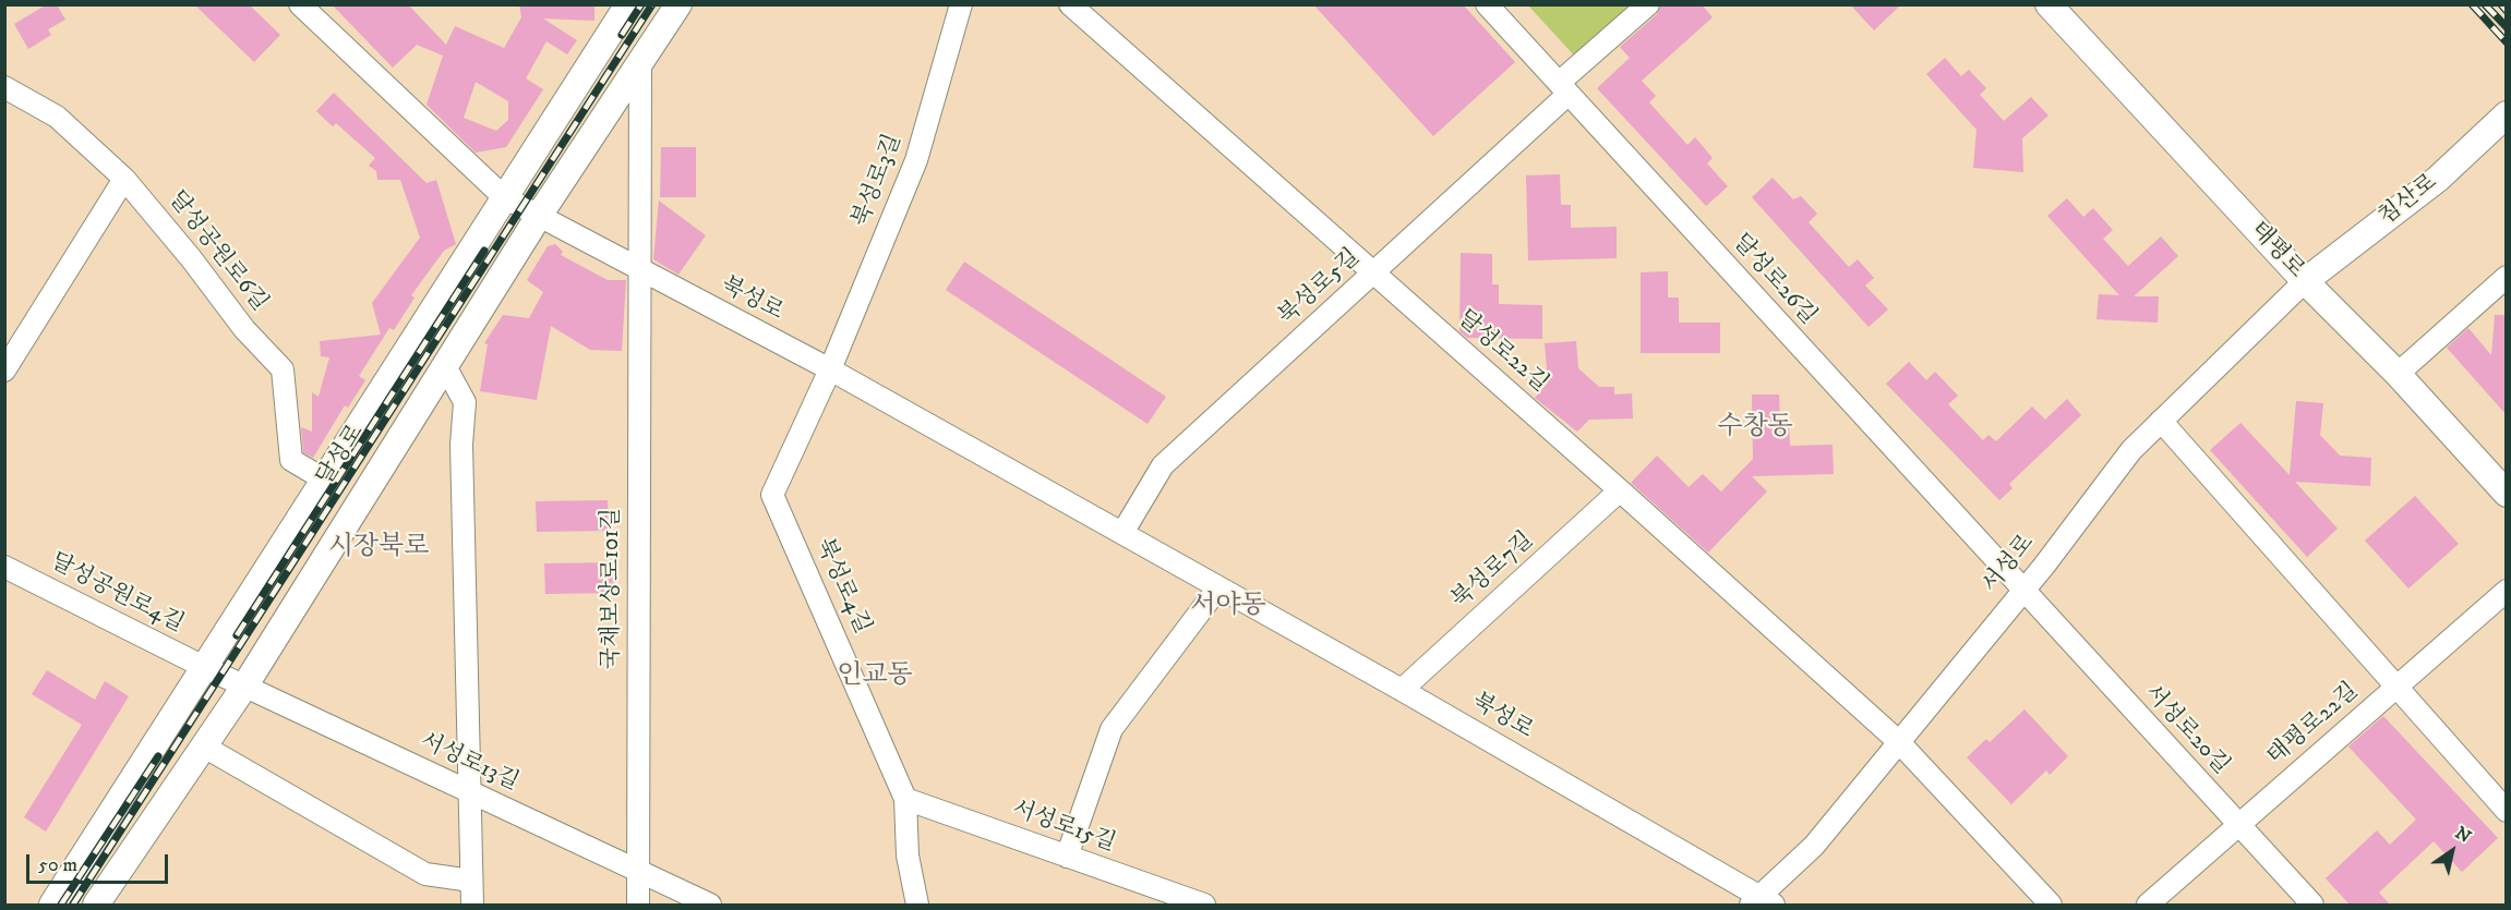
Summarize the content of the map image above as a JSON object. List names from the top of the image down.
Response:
{
  "streets": {
    "main road": ["침산로", "태평로", "달성로"],
    "street": [
      "북성로3길",
      "달성공원로6길",
      "달성로26길",
      "북성로5길",
      "북성로",
      "달성로22길",
      "서성로",
      "북성로7길",
      "북성로4길",
      "국채보상로101길",
      "달성공원로4길",
      "태평로22길",
      "서성로20길",
      "서성로13길",
      "서성로15길"
    ]
  },
  "crossings": [
    ["북성로3길", "북성로"],
    ["북성로3길", "북성로4길"],
    ["침산로", "태평로"],
    ["침산로", "서성로"],
    ["태평로", "서성로"],
    ["달성공원로6길", "달성로"],
    ["달성로26길", "북성로5길"],
    ["달성로26길", "서성로"],
    ["달성로26길", "서성로20길"],
    ["북성로5길", "북성로"],
    ["북성로5길", "달성로22길"],
    ["북성로", "달성로"],
    ["북성로", "서성로"],
    ["북성로", "북성로7길"],
    ["북성로", "북성로4길"],
    ["북성로", "국채보상로101길"],
    ["달성로22길", "서성로"],
    ["달성로22길", "북성로7길"],
    ["달성로", "달성공원로4길"],
    ["달성로", "서성로13길"],
    ["서성로", "서성로20길"],
    ["북성로4길", "서성로15길"],
    ["국채보상로101길", "서성로13길"],
    ["달성공원로4길", "서성로13길"],
    ["태평로22길", "서성로20길"]
  ],
  "districts": [
    "수창동",
    "시장북로",
    "서야동",
    "인교동"
  ],
  "scale_bar": "50 m",
  "north": "top right"
}
